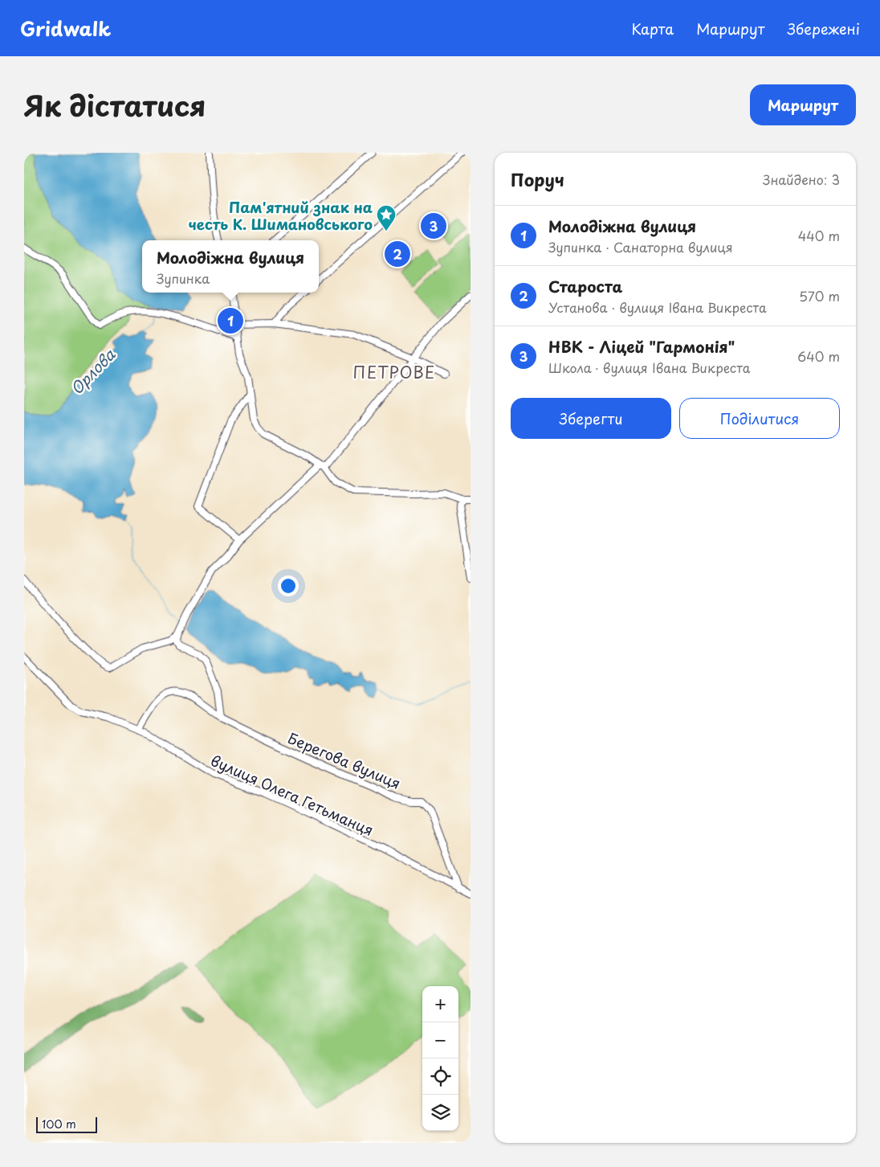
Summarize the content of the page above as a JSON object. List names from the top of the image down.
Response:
{
  "streets": {
    "street": ["Берегова вулиця", "вулиця Олега Гетьманця"]
  },
  "crossings": [
    ["Берегова вулиця", "вулиця Олега Гетьманця"]
  ],
  "districts": ["ПЕТРОВЕ"],
  "water": ["Орлова"],
  "places": {
    "place": ["Пам'ятний знак на честь К. Шимановського"]
  },
  "scale_bar": "100 m",
  "page": {
    "header": "Gridwalk",
    "nav": ["Карта", "Маршрут", "Збережені"],
    "title": "Як дістатися",
    "buttons": [
      "Маршрут",
      ["Зберегти", "Поділитися"]
    ],
    "heading": ["Поруч", "Знайдено: 3"],
    "list": [
      {
        "mark": "1",
        "name": "Молодіжна вулиця",
        "note": "Зупинка · Санаторна вулиця",
        "value": "440 m"
      },
      {
        "mark": "2",
        "name": "Староста",
        "note": "Установа · вулиця Івана Викреста",
        "value": "570 m"
      },
      {
        "mark": "3",
        "name": "НВК - Ліцей \"Гармонія\"",
        "note": "Школа · вулиця Івана Викреста",
        "value": "640 m"
      }
    ],
    "pins": ["3", "2", "1"],
    "popup": ["Молодіжна вулиця", "Зупинка"],
    "map_buttons": ["+", "−"],
    "scale": "100 m"
  }
}
